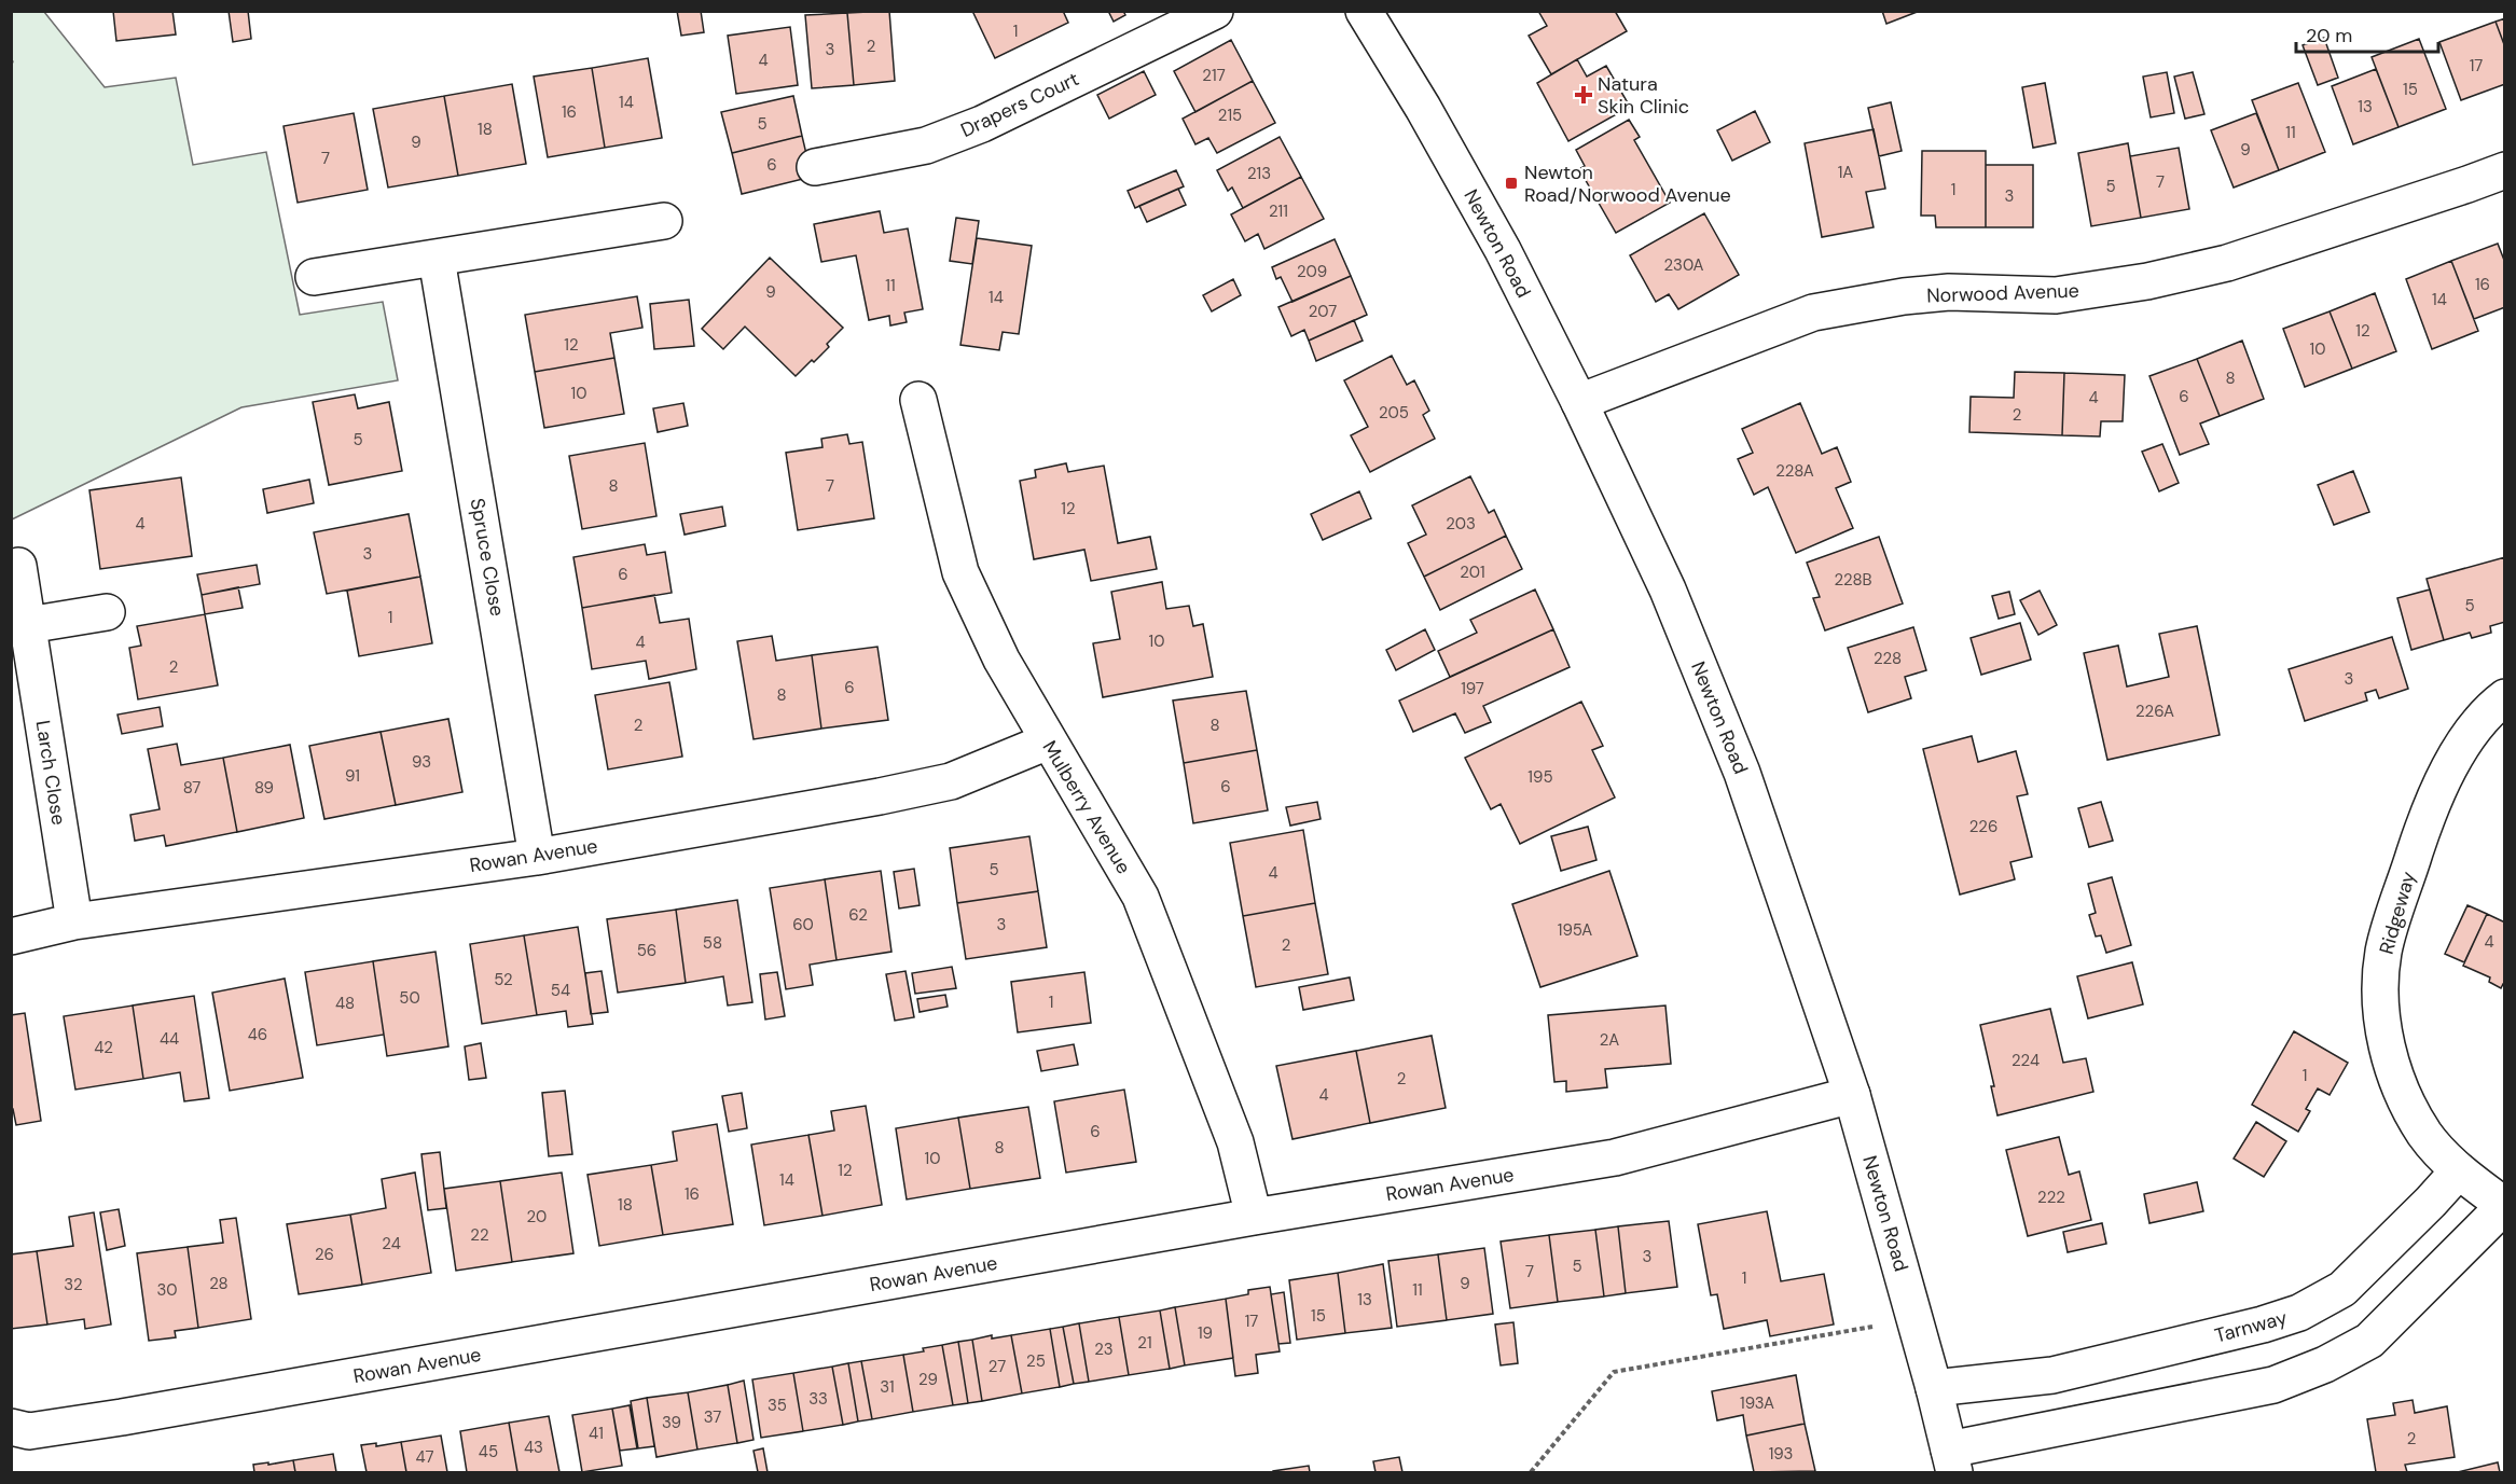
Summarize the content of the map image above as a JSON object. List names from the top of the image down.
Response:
{
  "streets": {
    "street": [
      "Drapers Court",
      "Newton Road",
      "Norwood Avenue",
      "Spruce Close",
      "Larch Close",
      "Mulberry Avenue",
      "Rowan Avenue",
      "Ridgeway",
      "Tarnway"
    ]
  },
  "crossings": [
    ["Newton Road", "Norwood Avenue"],
    ["Newton Road", "Rowan Avenue"],
    ["Newton Road", "Tarnway"],
    ["Spruce Close", "Rowan Avenue"],
    ["Larch Close", "Rowan Avenue"],
    ["Mulberry Avenue", "Rowan Avenue"],
    ["Ridgeway", "Tarnway"]
  ],
  "places": {
    "health": ["Natura Skin Clinic"],
    "transit": ["Newton Road/Norwood Avenue"]
  },
  "house_numbers": [
    "1",
    "2",
    "3",
    "4",
    "17",
    "217",
    "15",
    "14",
    "13",
    "16",
    "215",
    "5",
    "18",
    "11",
    "9",
    "9",
    "7",
    "6",
    "1A",
    "213",
    "7",
    "5",
    "1",
    "3",
    "211",
    "230A",
    "209",
    "16",
    "11",
    "9",
    "14",
    "14",
    "207",
    "12",
    "12",
    "10",
    "8",
    "10",
    "6",
    "4",
    "205",
    "2",
    "5",
    "228A",
    "8",
    "7",
    "12",
    "4",
    "203",
    "3",
    "201",
    "6",
    "228B",
    "5",
    "1",
    "10",
    "4",
    "228",
    "2",
    "3",
    "6",
    "197",
    "8",
    "226A",
    "2",
    "8",
    "93",
    "91",
    "195",
    "6",
    "87",
    "89",
    "226",
    "5",
    "4",
    "62",
    "60",
    "3",
    "195A",
    "4",
    "58",
    "2",
    "56",
    "52",
    "54",
    "50",
    "1",
    "48",
    "46",
    "44",
    "2A",
    "42",
    "224",
    "1",
    "2",
    "4",
    "6",
    "8",
    "10",
    "12",
    "14",
    "16",
    "222",
    "18",
    "20",
    "22",
    "24",
    "26",
    "3",
    "5",
    "7",
    "1",
    "28",
    "9",
    "32",
    "30",
    "11",
    "13",
    "15",
    "17",
    "19",
    "21",
    "23",
    "25",
    "27",
    "29",
    "31",
    "33",
    "193A",
    "35",
    "37",
    "39",
    "41",
    "2",
    "43",
    "45",
    "193",
    "47"
  ],
  "scale_bar": "20 m"
}
